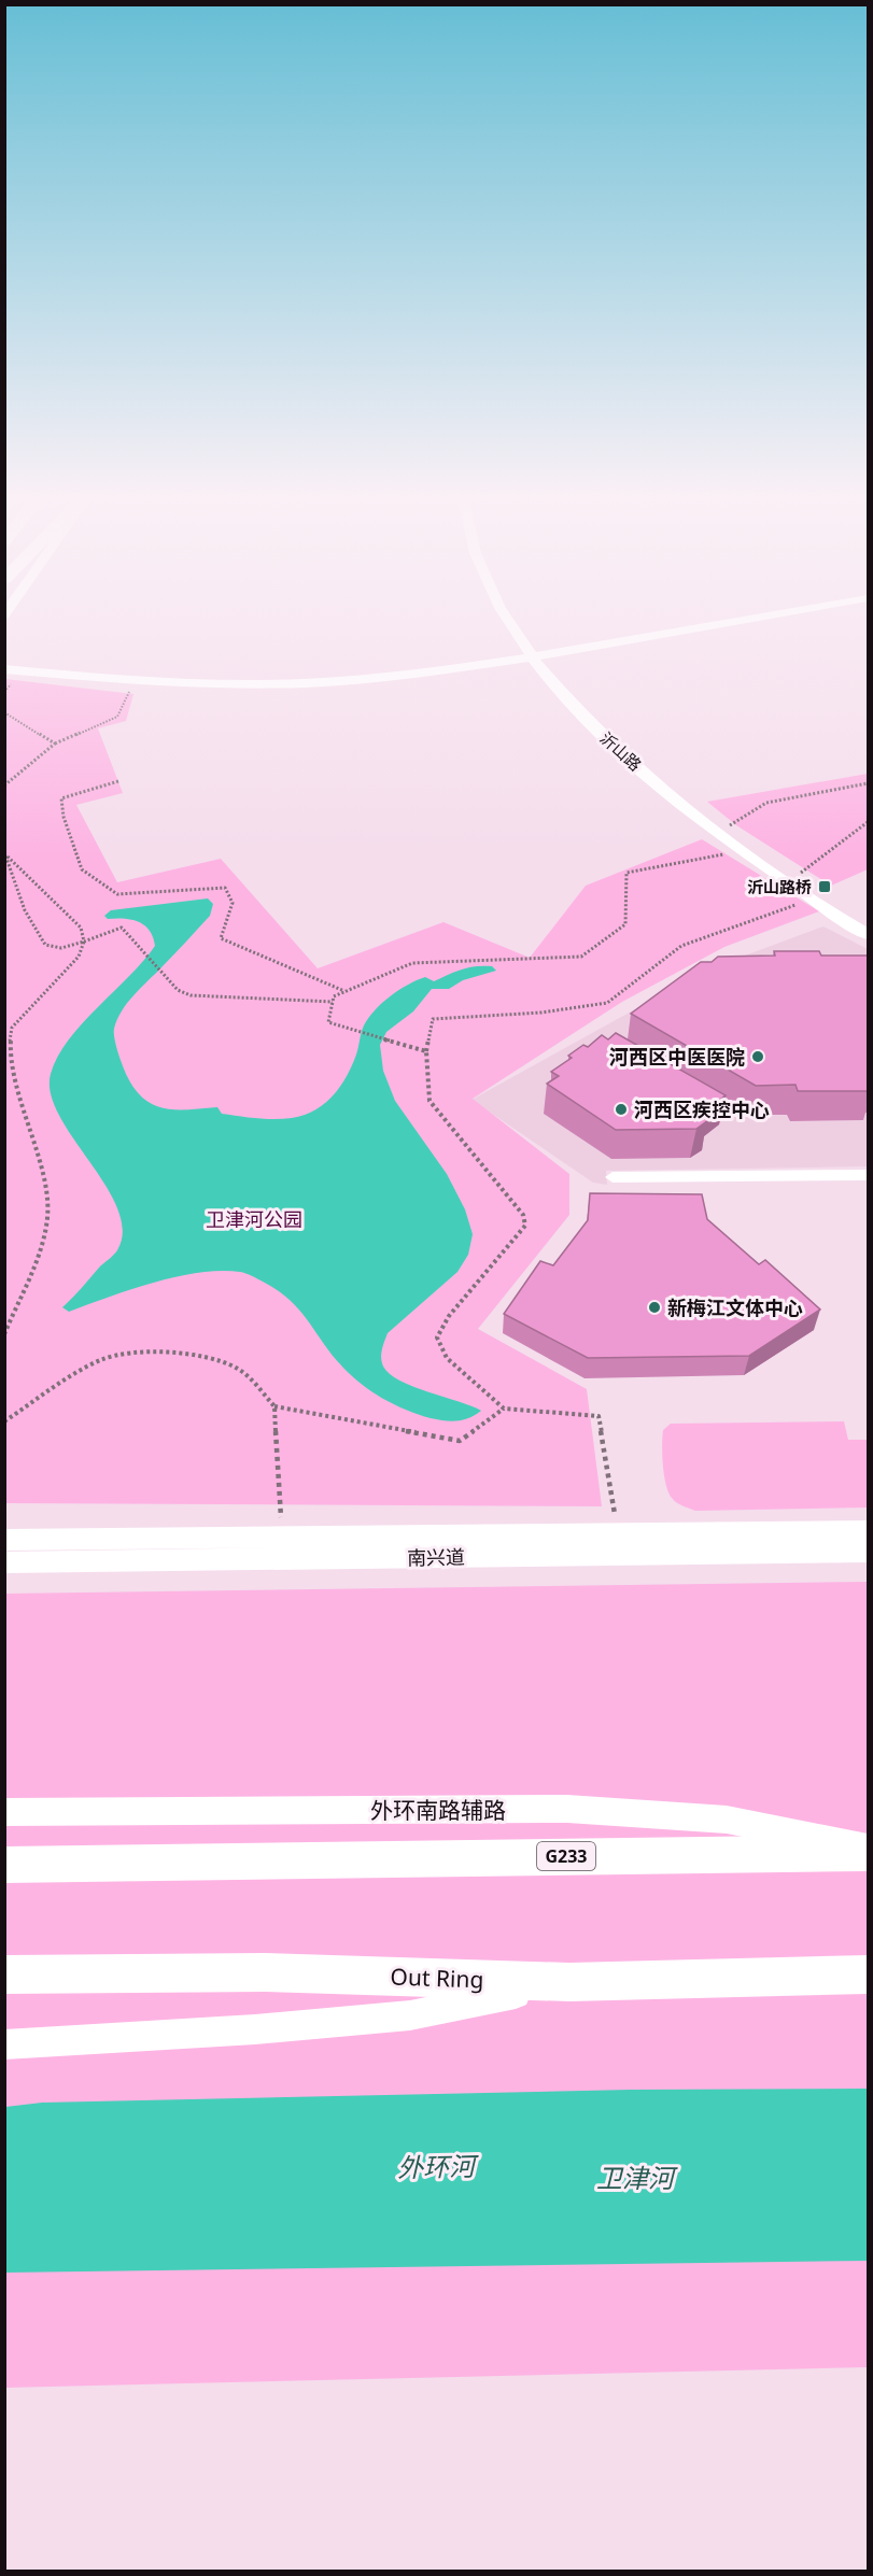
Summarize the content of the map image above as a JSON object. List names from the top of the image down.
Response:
{
  "streets": {
    "highway": ["G233", "Out Ring"],
    "street": ["沂山路", "南兴道", "外环南路辅路"]
  },
  "water": ["外环河", "卫津河"],
  "parks": ["卫津河公园"],
  "places": {
    "transit": ["沂山路桥"],
    "other": ["河西区中医医院", "河西区疾控中心", "新梅江文体中心"]
  }
}
